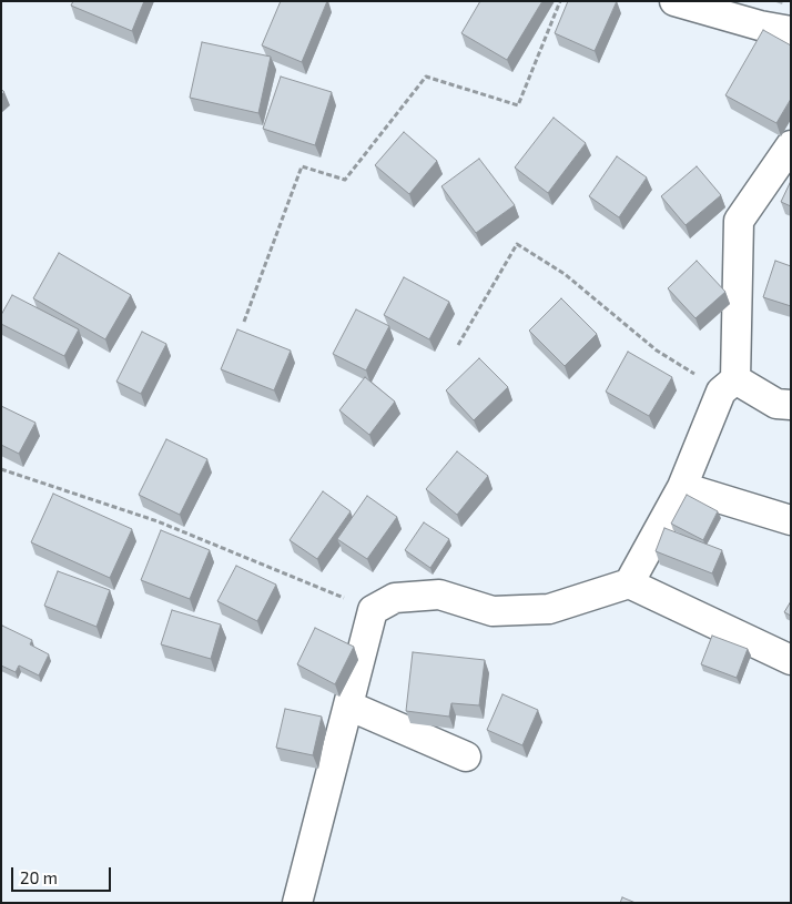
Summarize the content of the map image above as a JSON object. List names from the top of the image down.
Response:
{
  "scale_bar": "20 m"
}
